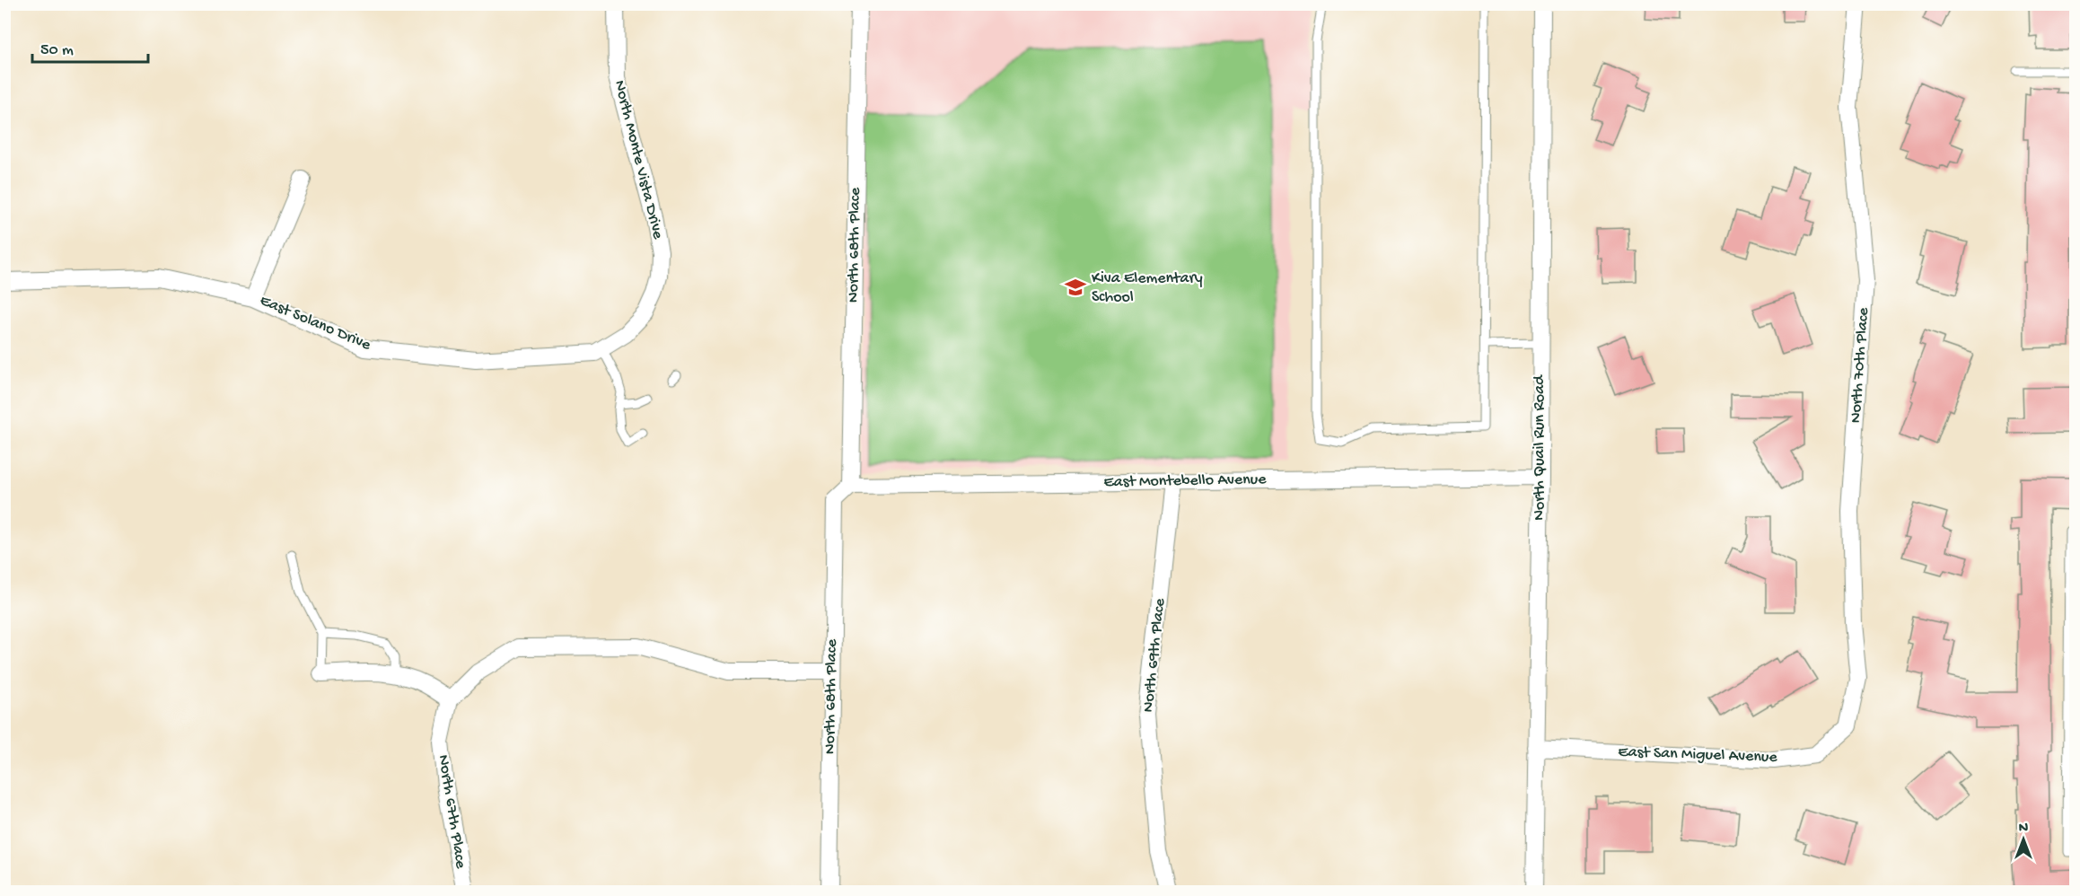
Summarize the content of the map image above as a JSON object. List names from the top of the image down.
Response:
{
  "streets": {
    "street": [
      "North Monte Vista Drive",
      "North 68th Place",
      "East Solano Drive",
      "North 70th Place",
      "North Quail Run Road",
      "East Montebello Avenue",
      "North 69th Place",
      "East San Miguel Avenue",
      "North 67th Place"
    ]
  },
  "crossings": [
    ["North Monte Vista Drive", "East Solano Drive"],
    ["North 68th Place", "East Montebello Avenue"],
    ["North 70th Place", "East San Miguel Avenue"],
    ["North Quail Run Road", "East Montebello Avenue"],
    ["North Quail Run Road", "East San Miguel Avenue"],
    ["East Montebello Avenue", "North 69th Place"]
  ],
  "places": {
    "school or university": ["Kiva Elementary School"]
  },
  "scale_bar": "50 m",
  "north": "top"
}
